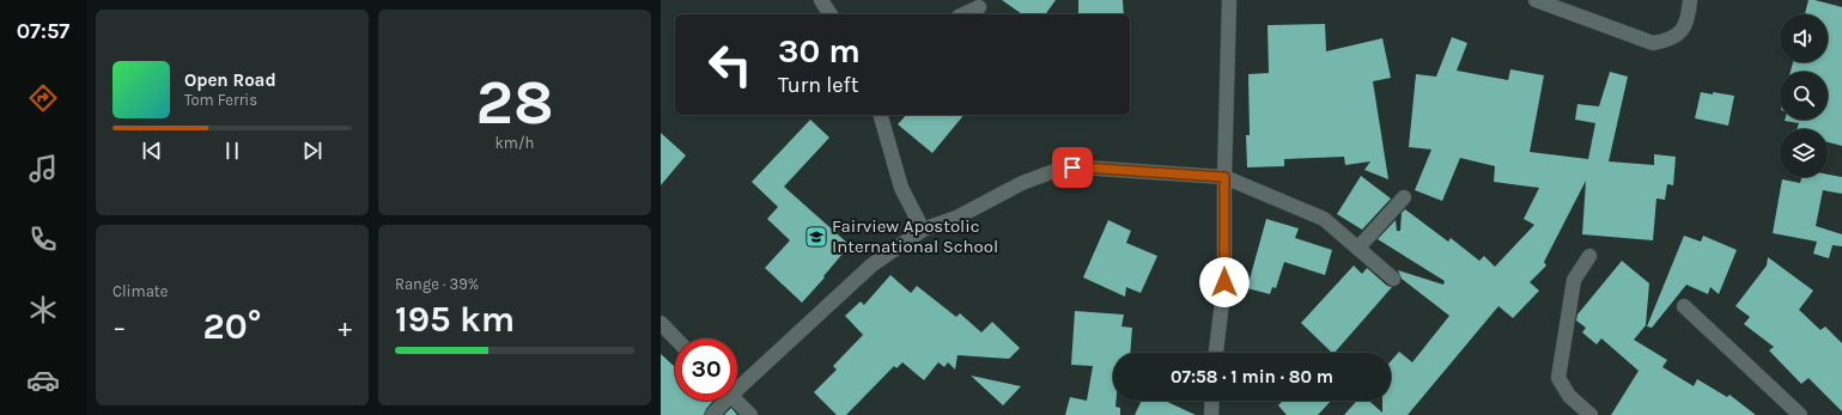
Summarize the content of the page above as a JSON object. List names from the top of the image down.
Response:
{
  "places": {
    "school or university": ["Fairview Apostolic International School"]
  },
  "page": {
    "tabs": "07:57",
    "tile": [
      ["28", "km/h"],
      "Climate",
      ["Range · 39%", "195 km"]
    ],
    "turn": ["30 m", "Turn left"],
    "song": ["Open Road", "Tom Ferris"],
    "heat": ["−", "20°", "+"],
    "limit": "30",
    "trip": "07:58 · 1 min · 80 m"
  }
}
